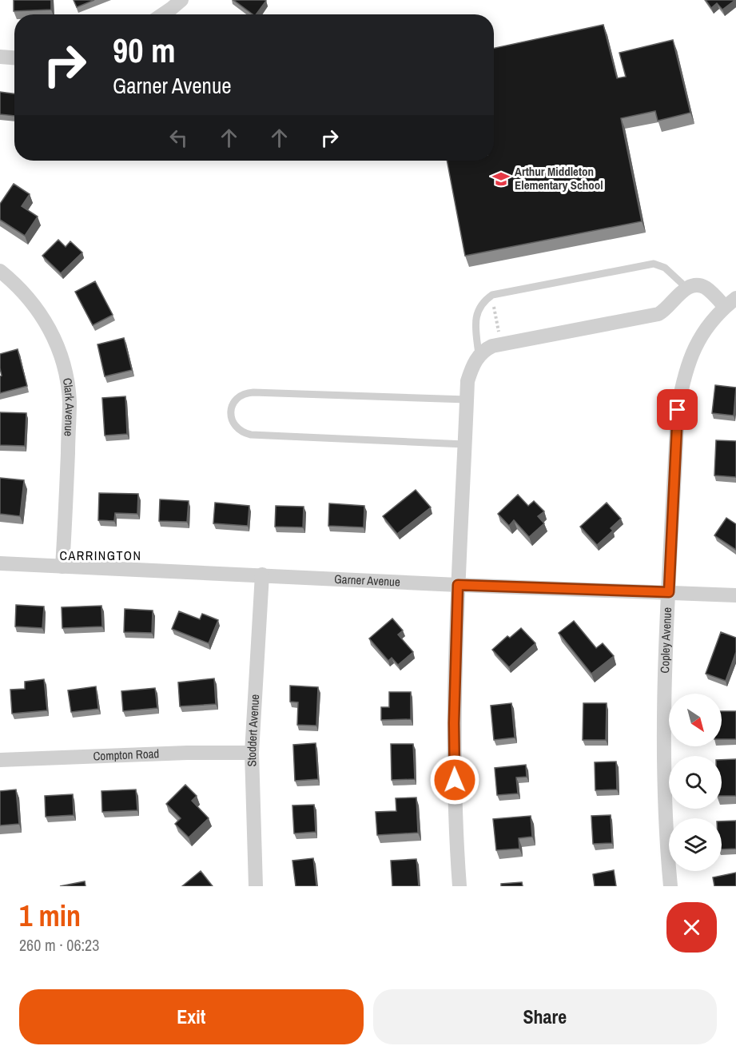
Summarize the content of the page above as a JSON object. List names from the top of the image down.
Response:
{
  "streets": {
    "street": [
      "Clark Avenue",
      "Garner Avenue",
      "Copley Avenue",
      "Stoddert Avenue",
      "Compton Road"
    ]
  },
  "crossings": [
    ["Clark Avenue", "Garner Avenue"],
    ["Garner Avenue", "Copley Avenue"],
    ["Garner Avenue", "Stoddert Avenue"],
    ["Stoddert Avenue", "Compton Road"]
  ],
  "districts": ["CARRINGTON"],
  "places": {
    "school or university": ["Arthur Middleton Elementary School"]
  },
  "north": "bottom right",
  "page": {
    "turn": ["90 m", "Garner Avenue"],
    "heading": ["1 min", "260 m · 06:23"],
    "buttons": ["Exit", "Share"]
  }
}
